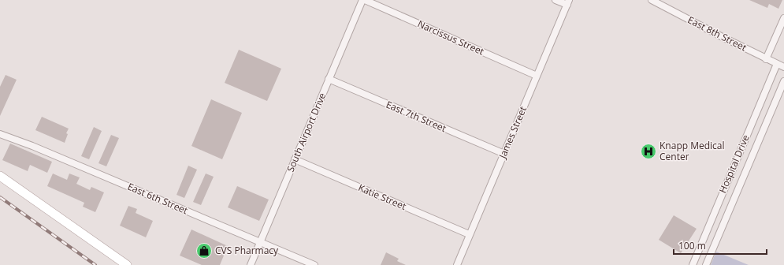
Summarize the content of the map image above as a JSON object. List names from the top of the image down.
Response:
{
  "streets": {
    "street": [
      "East 8th Street",
      "Narcissus Street",
      "East 7th Street",
      "South Airport Drive",
      "James Street",
      "Hospital Drive",
      "Katie Street",
      "East 6th Street"
    ]
  },
  "crossings": [
    ["East 8th Street", "Hospital Drive"],
    ["Narcissus Street", "South Airport Drive"],
    ["Narcissus Street", "James Street"],
    ["East 7th Street", "South Airport Drive"],
    ["East 7th Street", "James Street"],
    ["South Airport Drive", "Katie Street"],
    ["South Airport Drive", "East 6th Street"],
    ["James Street", "Katie Street"]
  ],
  "places": {
    "hospital": ["Knapp Medical Center"],
    "shop": ["CVS Pharmacy"]
  },
  "scale_bar": "100 m"
}
